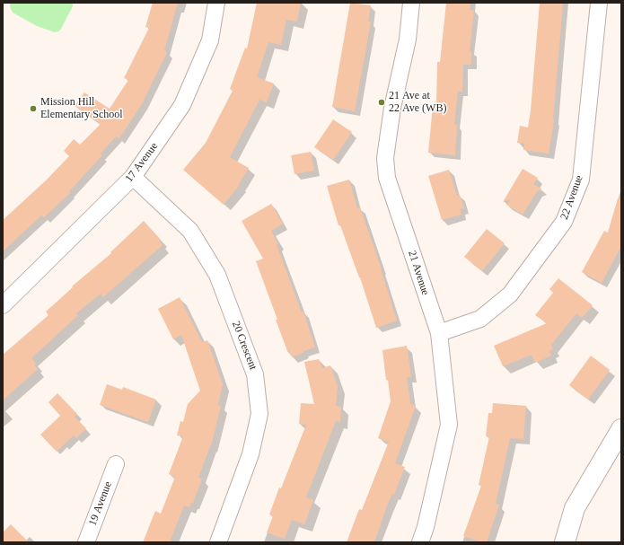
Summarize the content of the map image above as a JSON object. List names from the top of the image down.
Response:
{
  "streets": {
    "street": [
      "17 Avenue",
      "22 Avenue",
      "21 Avenue",
      "20 Crescent",
      "19 Avenue"
    ]
  },
  "crossings": [
    ["17 Avenue", "20 Crescent"],
    ["22 Avenue", "21 Avenue"]
  ],
  "places": ["21 Ave at 22 Ave (WB)", "Mission Hill Elementary School"]
}
